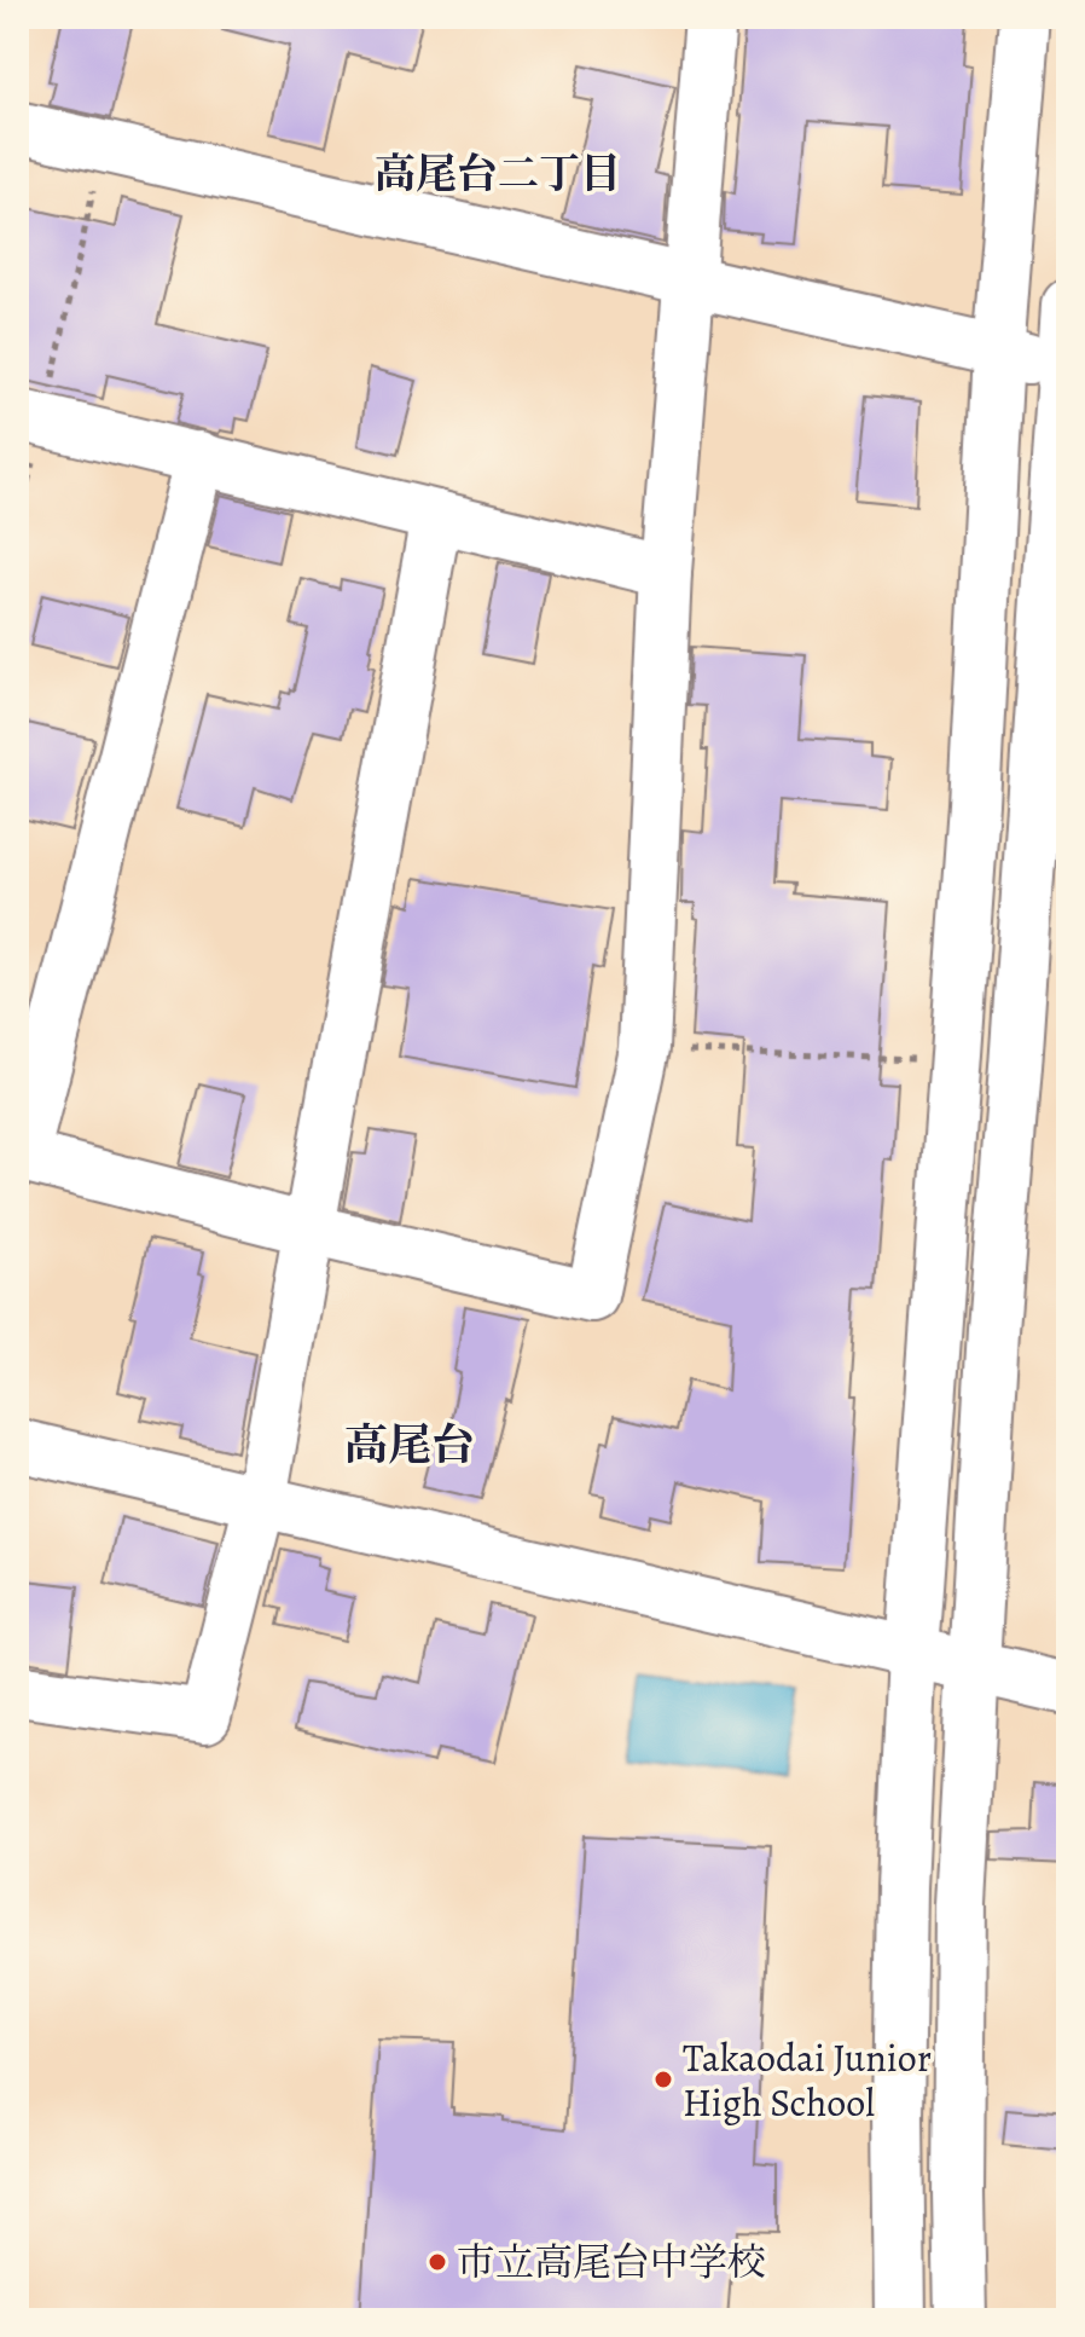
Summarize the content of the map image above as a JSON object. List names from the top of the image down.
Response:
{
  "districts": ["高尾台二丁目", "高尾台"],
  "places": ["Takaodai Junior High School", "市立高尾台中学校"]
}
